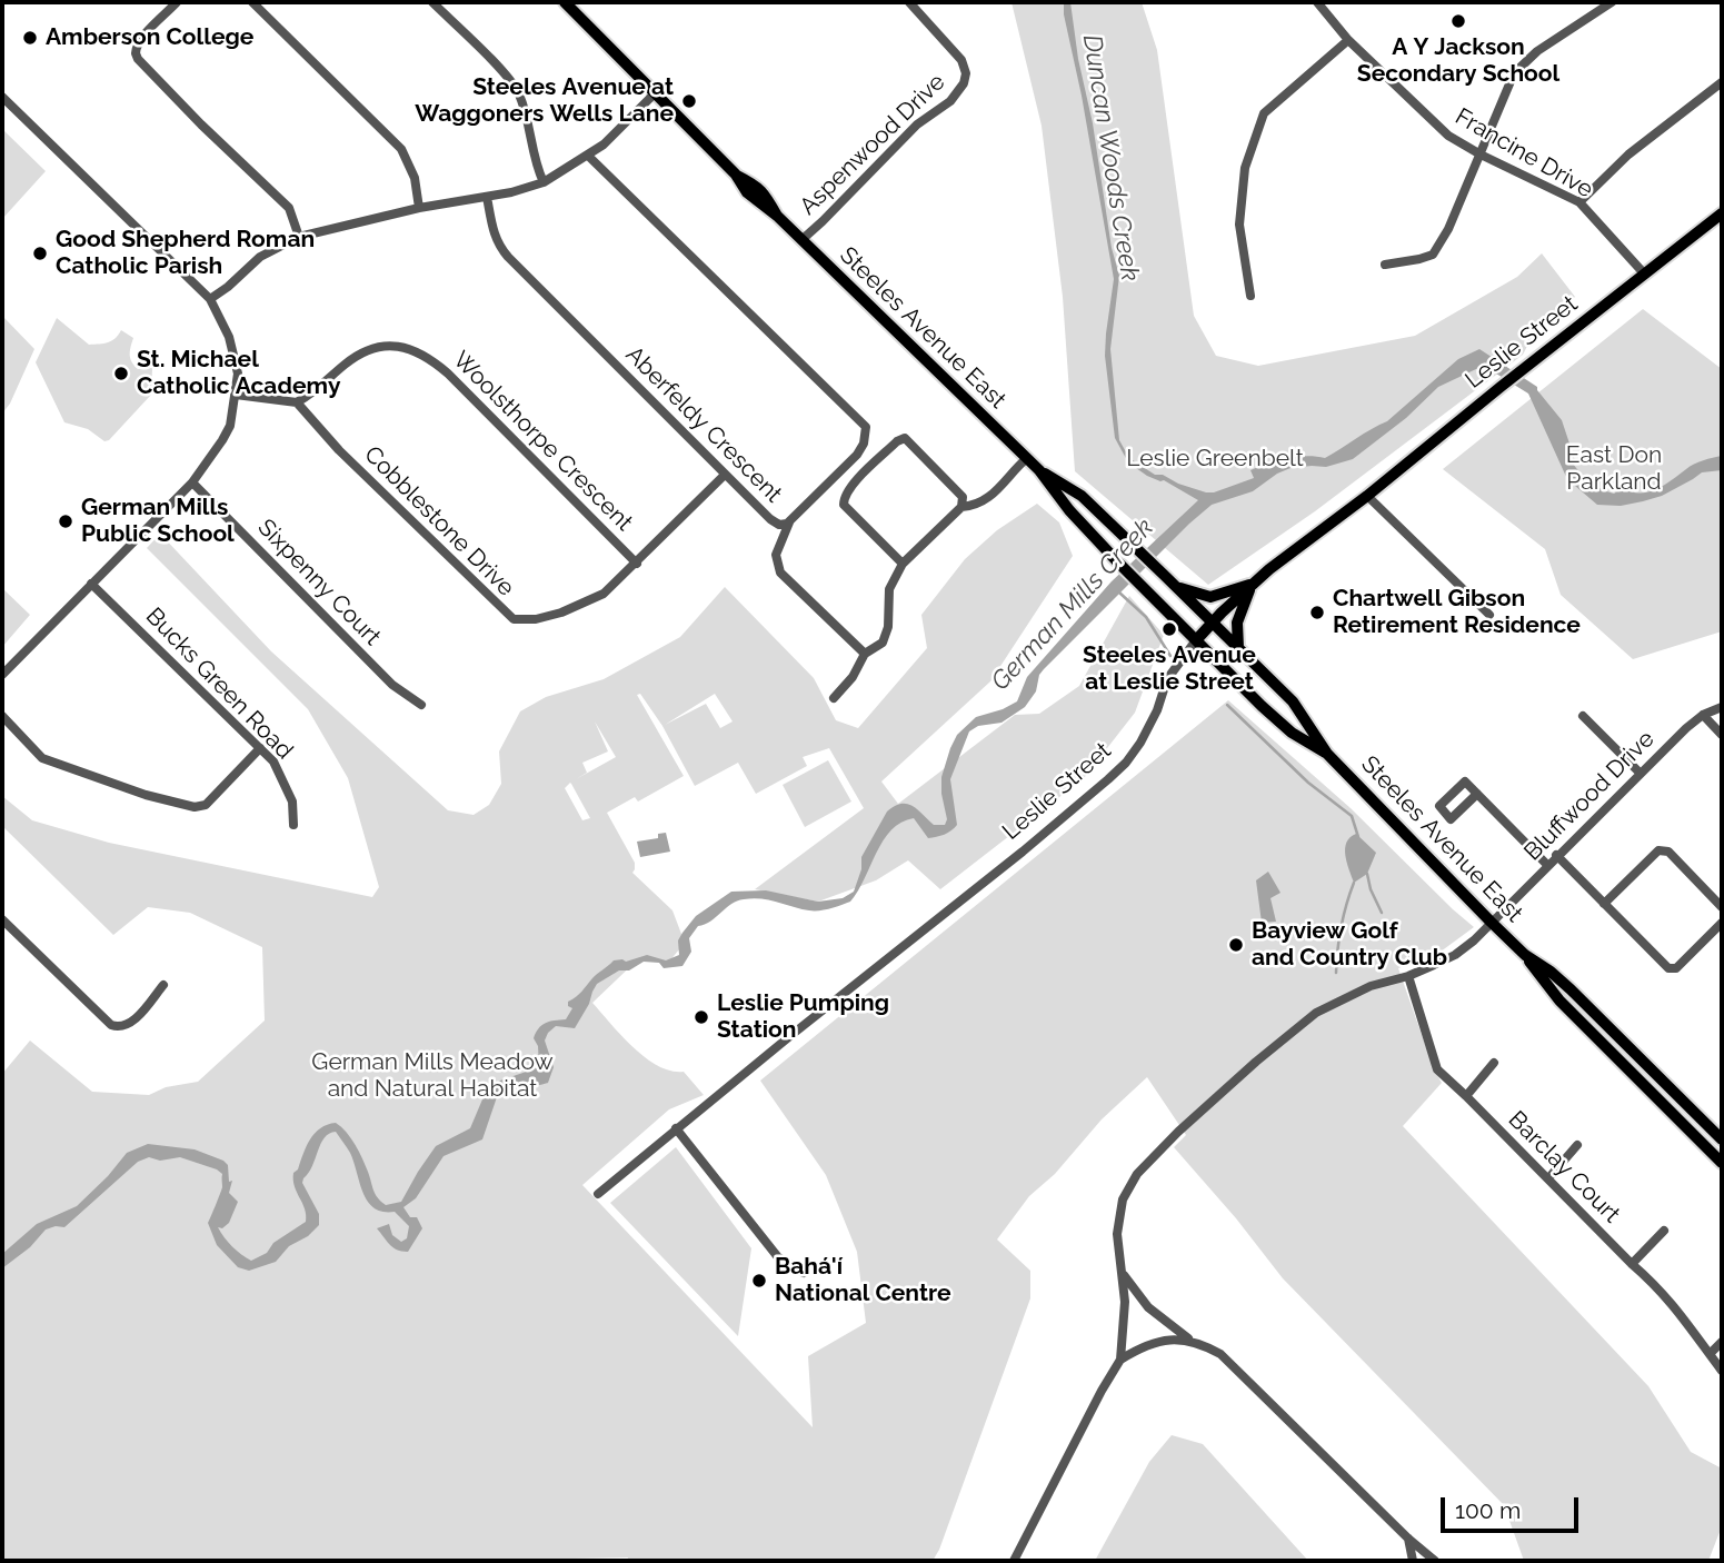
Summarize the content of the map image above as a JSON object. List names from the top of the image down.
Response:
{
  "streets": {
    "main road": ["Steeles Avenue East", "Leslie Street"],
    "street": [
      "Aspenwood Drive",
      "Francine Drive",
      "Aberfeldy Crescent",
      "Woolsthorpe Crescent",
      "Cobblestone Drive",
      "Sixpenny Court",
      "Bucks Green Road",
      "Bluffwood Drive",
      "Barclay Court"
    ]
  },
  "crossings": [
    ["Aspenwood Drive", "Steeles Avenue East"],
    ["Francine Drive", "Leslie Street"],
    ["Steeles Avenue East", "Leslie Street"],
    ["Steeles Avenue East", "Bluffwood Drive"],
    ["Aberfeldy Crescent", "Cobblestone Drive"],
    ["Woolsthorpe Crescent", "Cobblestone Drive"],
    ["Bluffwood Drive", "Barclay Court"]
  ],
  "water": ["Duncan Woods Creek", "German Mills Creek"],
  "parks": ["East Don Parkland", "Leslie Greenbelt", "German Mills Meadow and Natural Habitat"],
  "places": [
    "A Y Jackson Secondary School",
    "Amberson College",
    "Steeles Avenue at Waggoners Wells Lane",
    "Good Shepherd Roman Catholic Parish",
    "St. Michael Catholic Academy",
    "German Mills Public School",
    "Chartwell Gibson Retirement Residence",
    "Steeles Avenue at Leslie Street",
    "Bayview Golf and Country Club",
    "Leslie Pumping Station",
    "Bahá'í National Centre"
  ],
  "scale_bar": "100 m"
}
